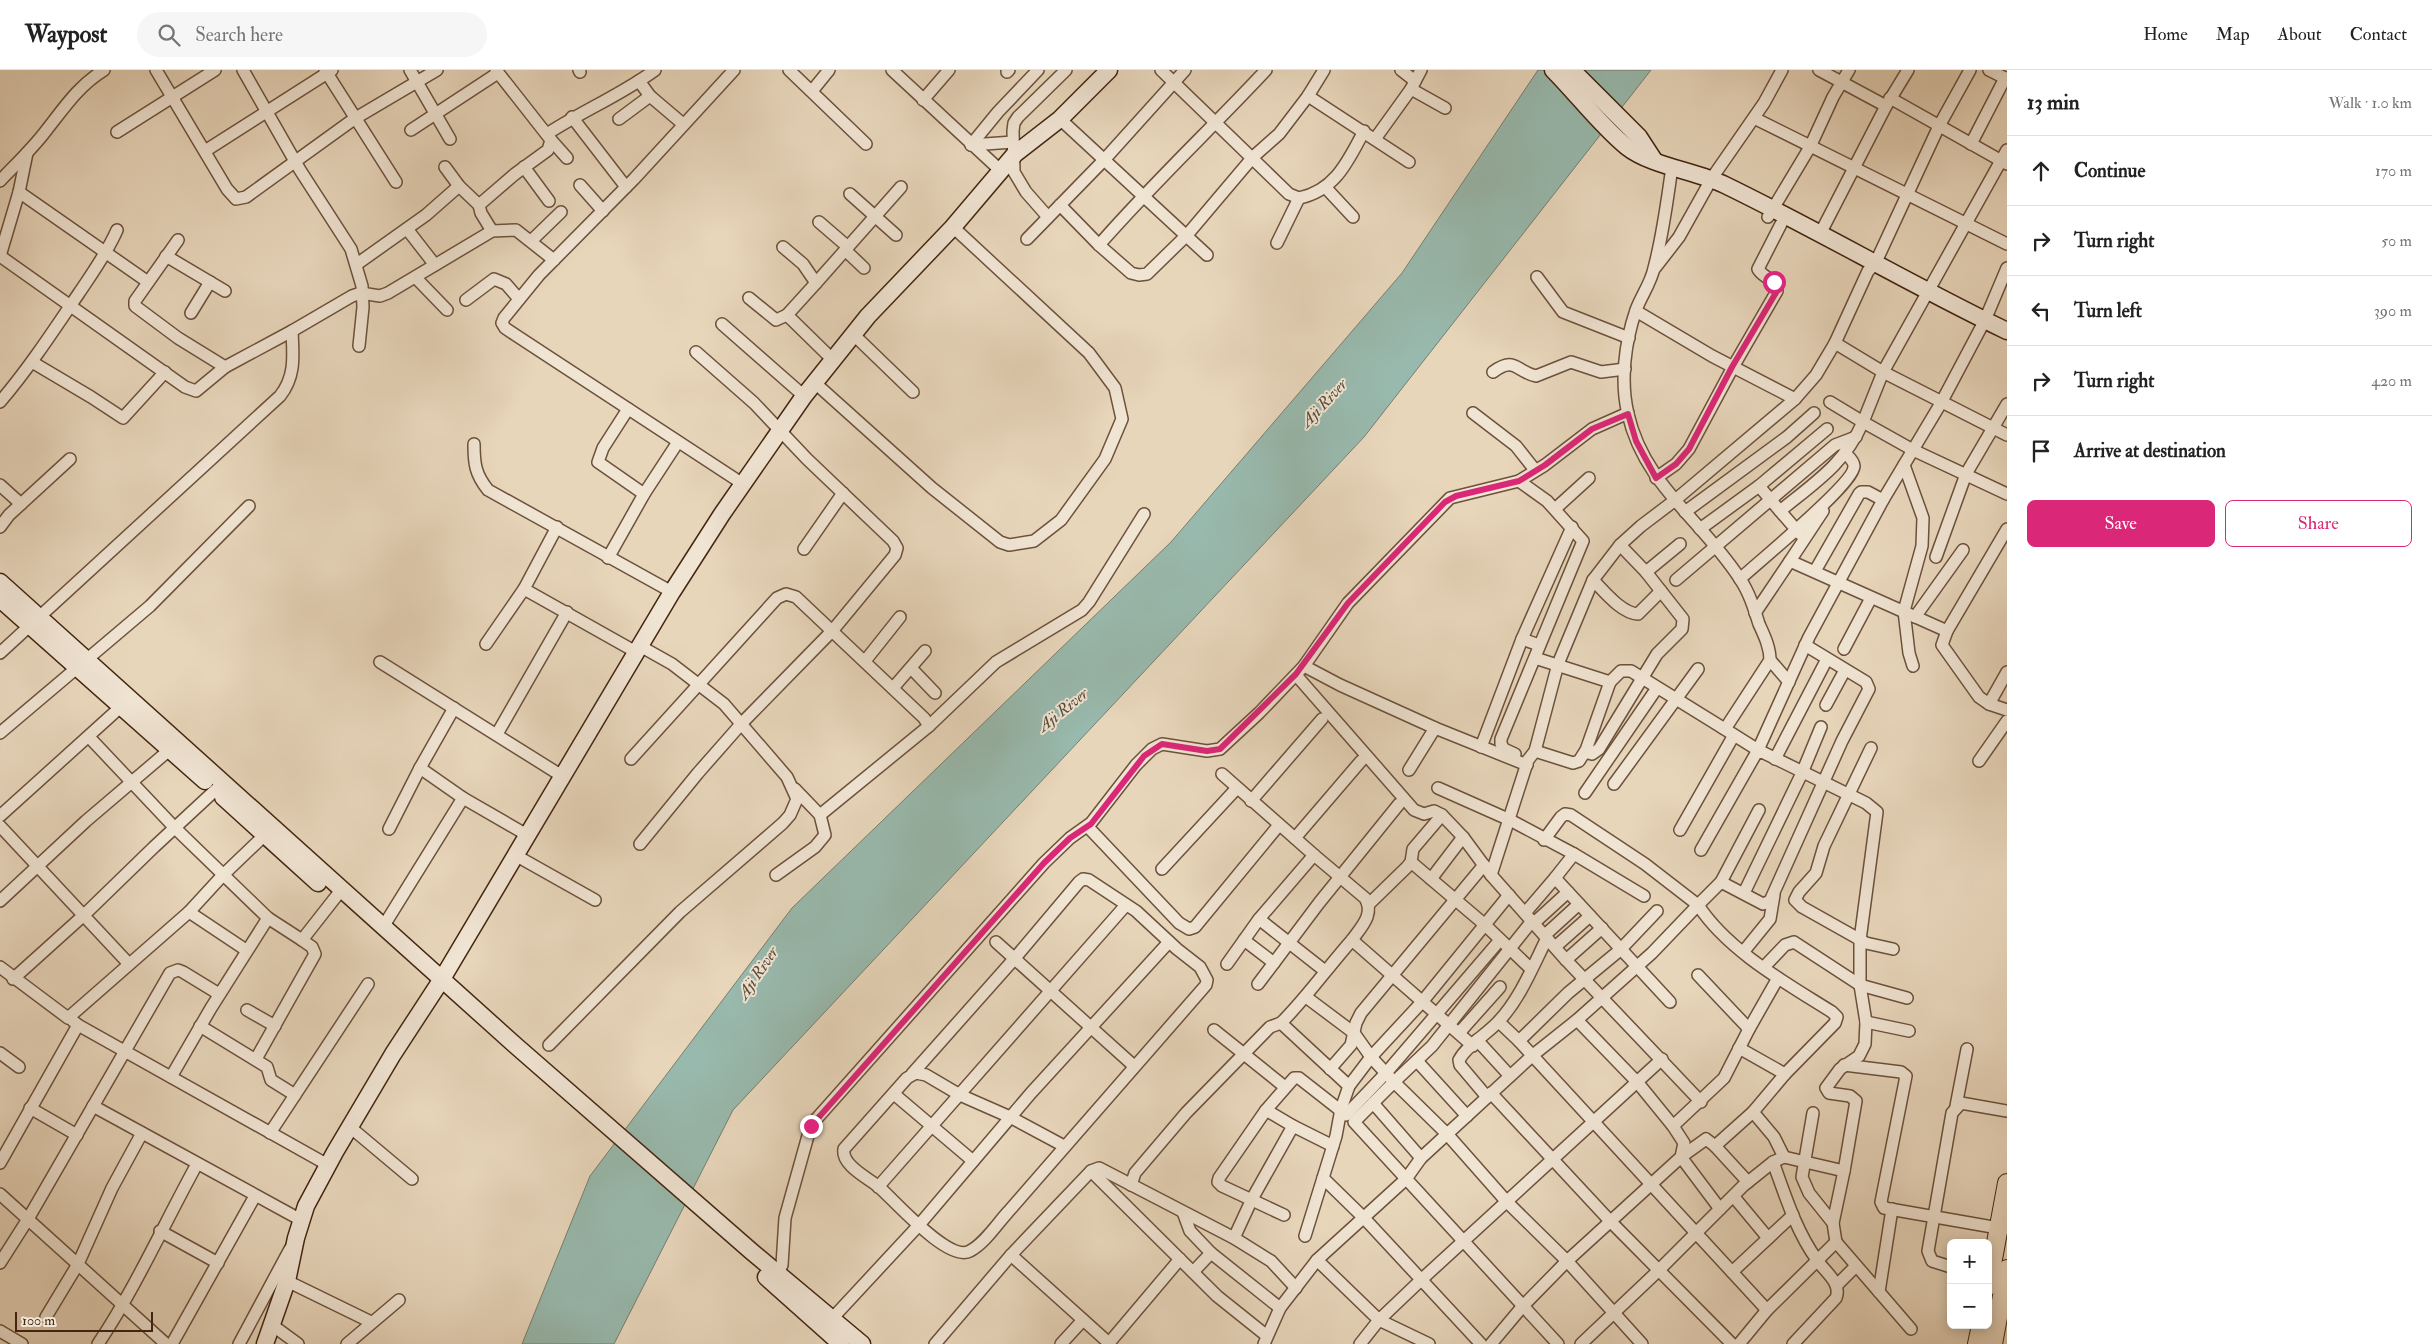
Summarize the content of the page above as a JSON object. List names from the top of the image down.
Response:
{
  "water": ["Aji River"],
  "scale_bar": "100 m",
  "page": {
    "header": "Waypost",
    "search": "Search here",
    "nav": [
      "Home",
      "Map",
      "About",
      "Contact"
    ],
    "heading": ["13 min", "Walk · 1.0 km"],
    "list": [
      ["Continue", "170 m"],
      ["Turn right", "50 m"],
      ["Turn left", "390 m"],
      ["Turn right", "420 m"],
      "Arrive at destination"
    ],
    "buttons": ["Save", "Share"],
    "map_buttons": ["+", "−"],
    "scale": "100 m"
  }
}
